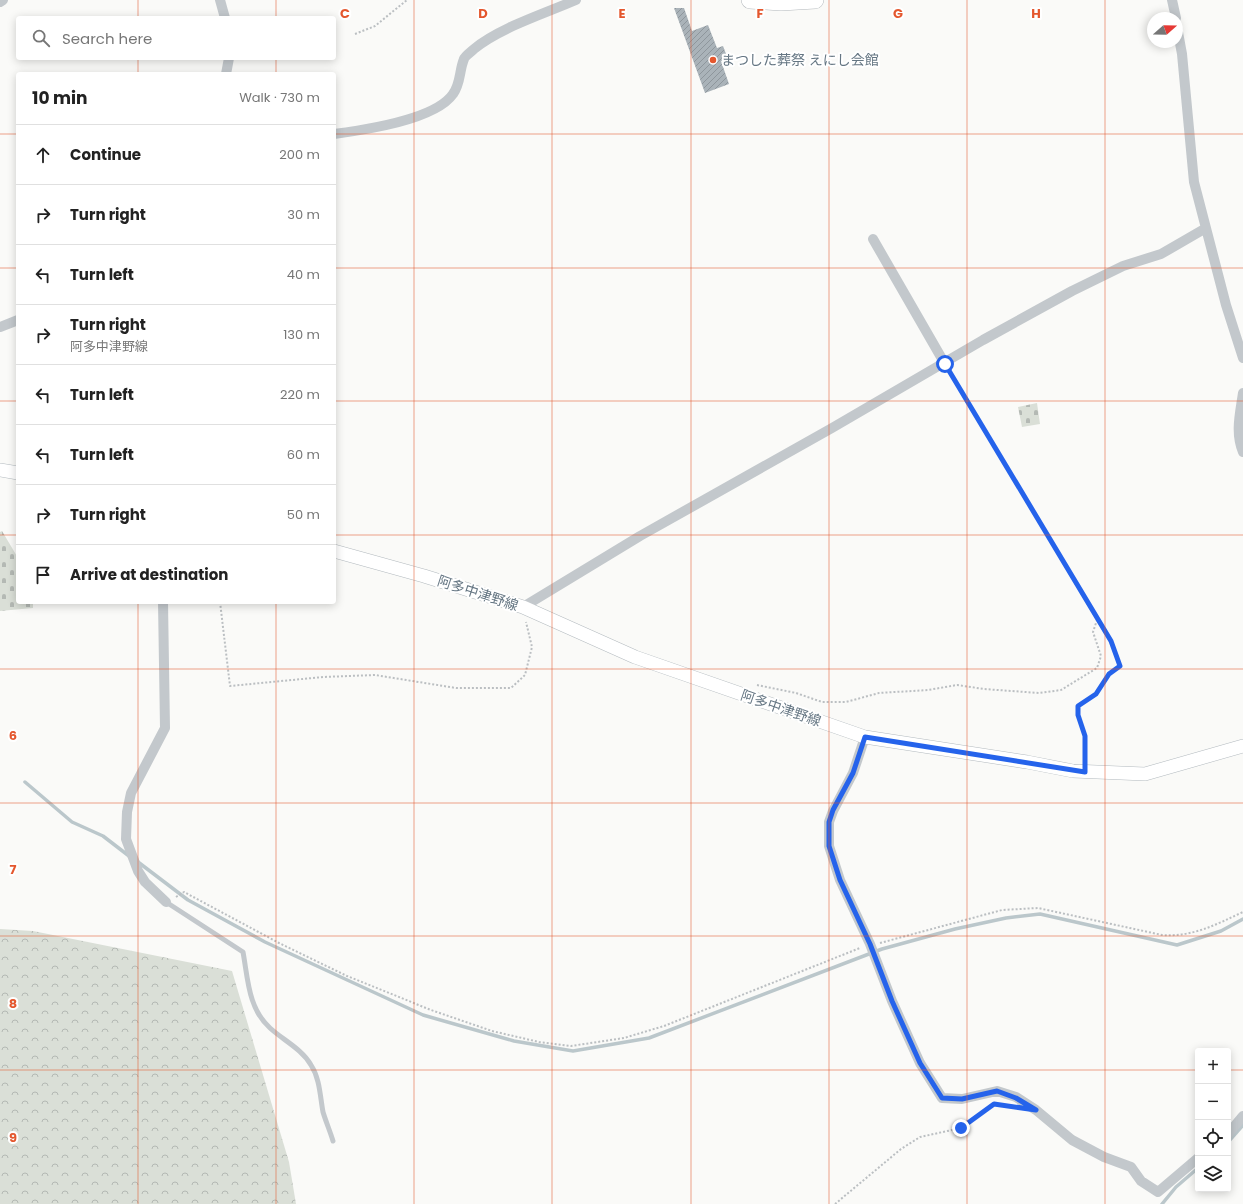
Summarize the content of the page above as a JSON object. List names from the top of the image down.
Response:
{
  "streets": {
    "street": ["阿多中津野線"]
  },
  "places": ["まつした葬祭 えにし会館"],
  "north": "right",
  "page": {
    "search": "Search here",
    "heading": ["10 min", "Walk · 730 m"],
    "list": [
      ["Continue", "200 m"],
      ["Turn right", "30 m"],
      ["Turn left", "40 m"],
      ["Turn right", "阿多中津野線", "130 m"],
      ["Turn left", "220 m"],
      ["Turn left", "60 m"],
      ["Turn right", "50 m"],
      "Arrive at destination"
    ],
    "map_buttons": ["+", "−"]
  },
  "grid": {
    "columns": [
      "C",
      "D",
      "E",
      "F",
      "G",
      "H"
    ],
    "rows": [
      "6",
      "7",
      "8",
      "9"
    ]
  }
}
